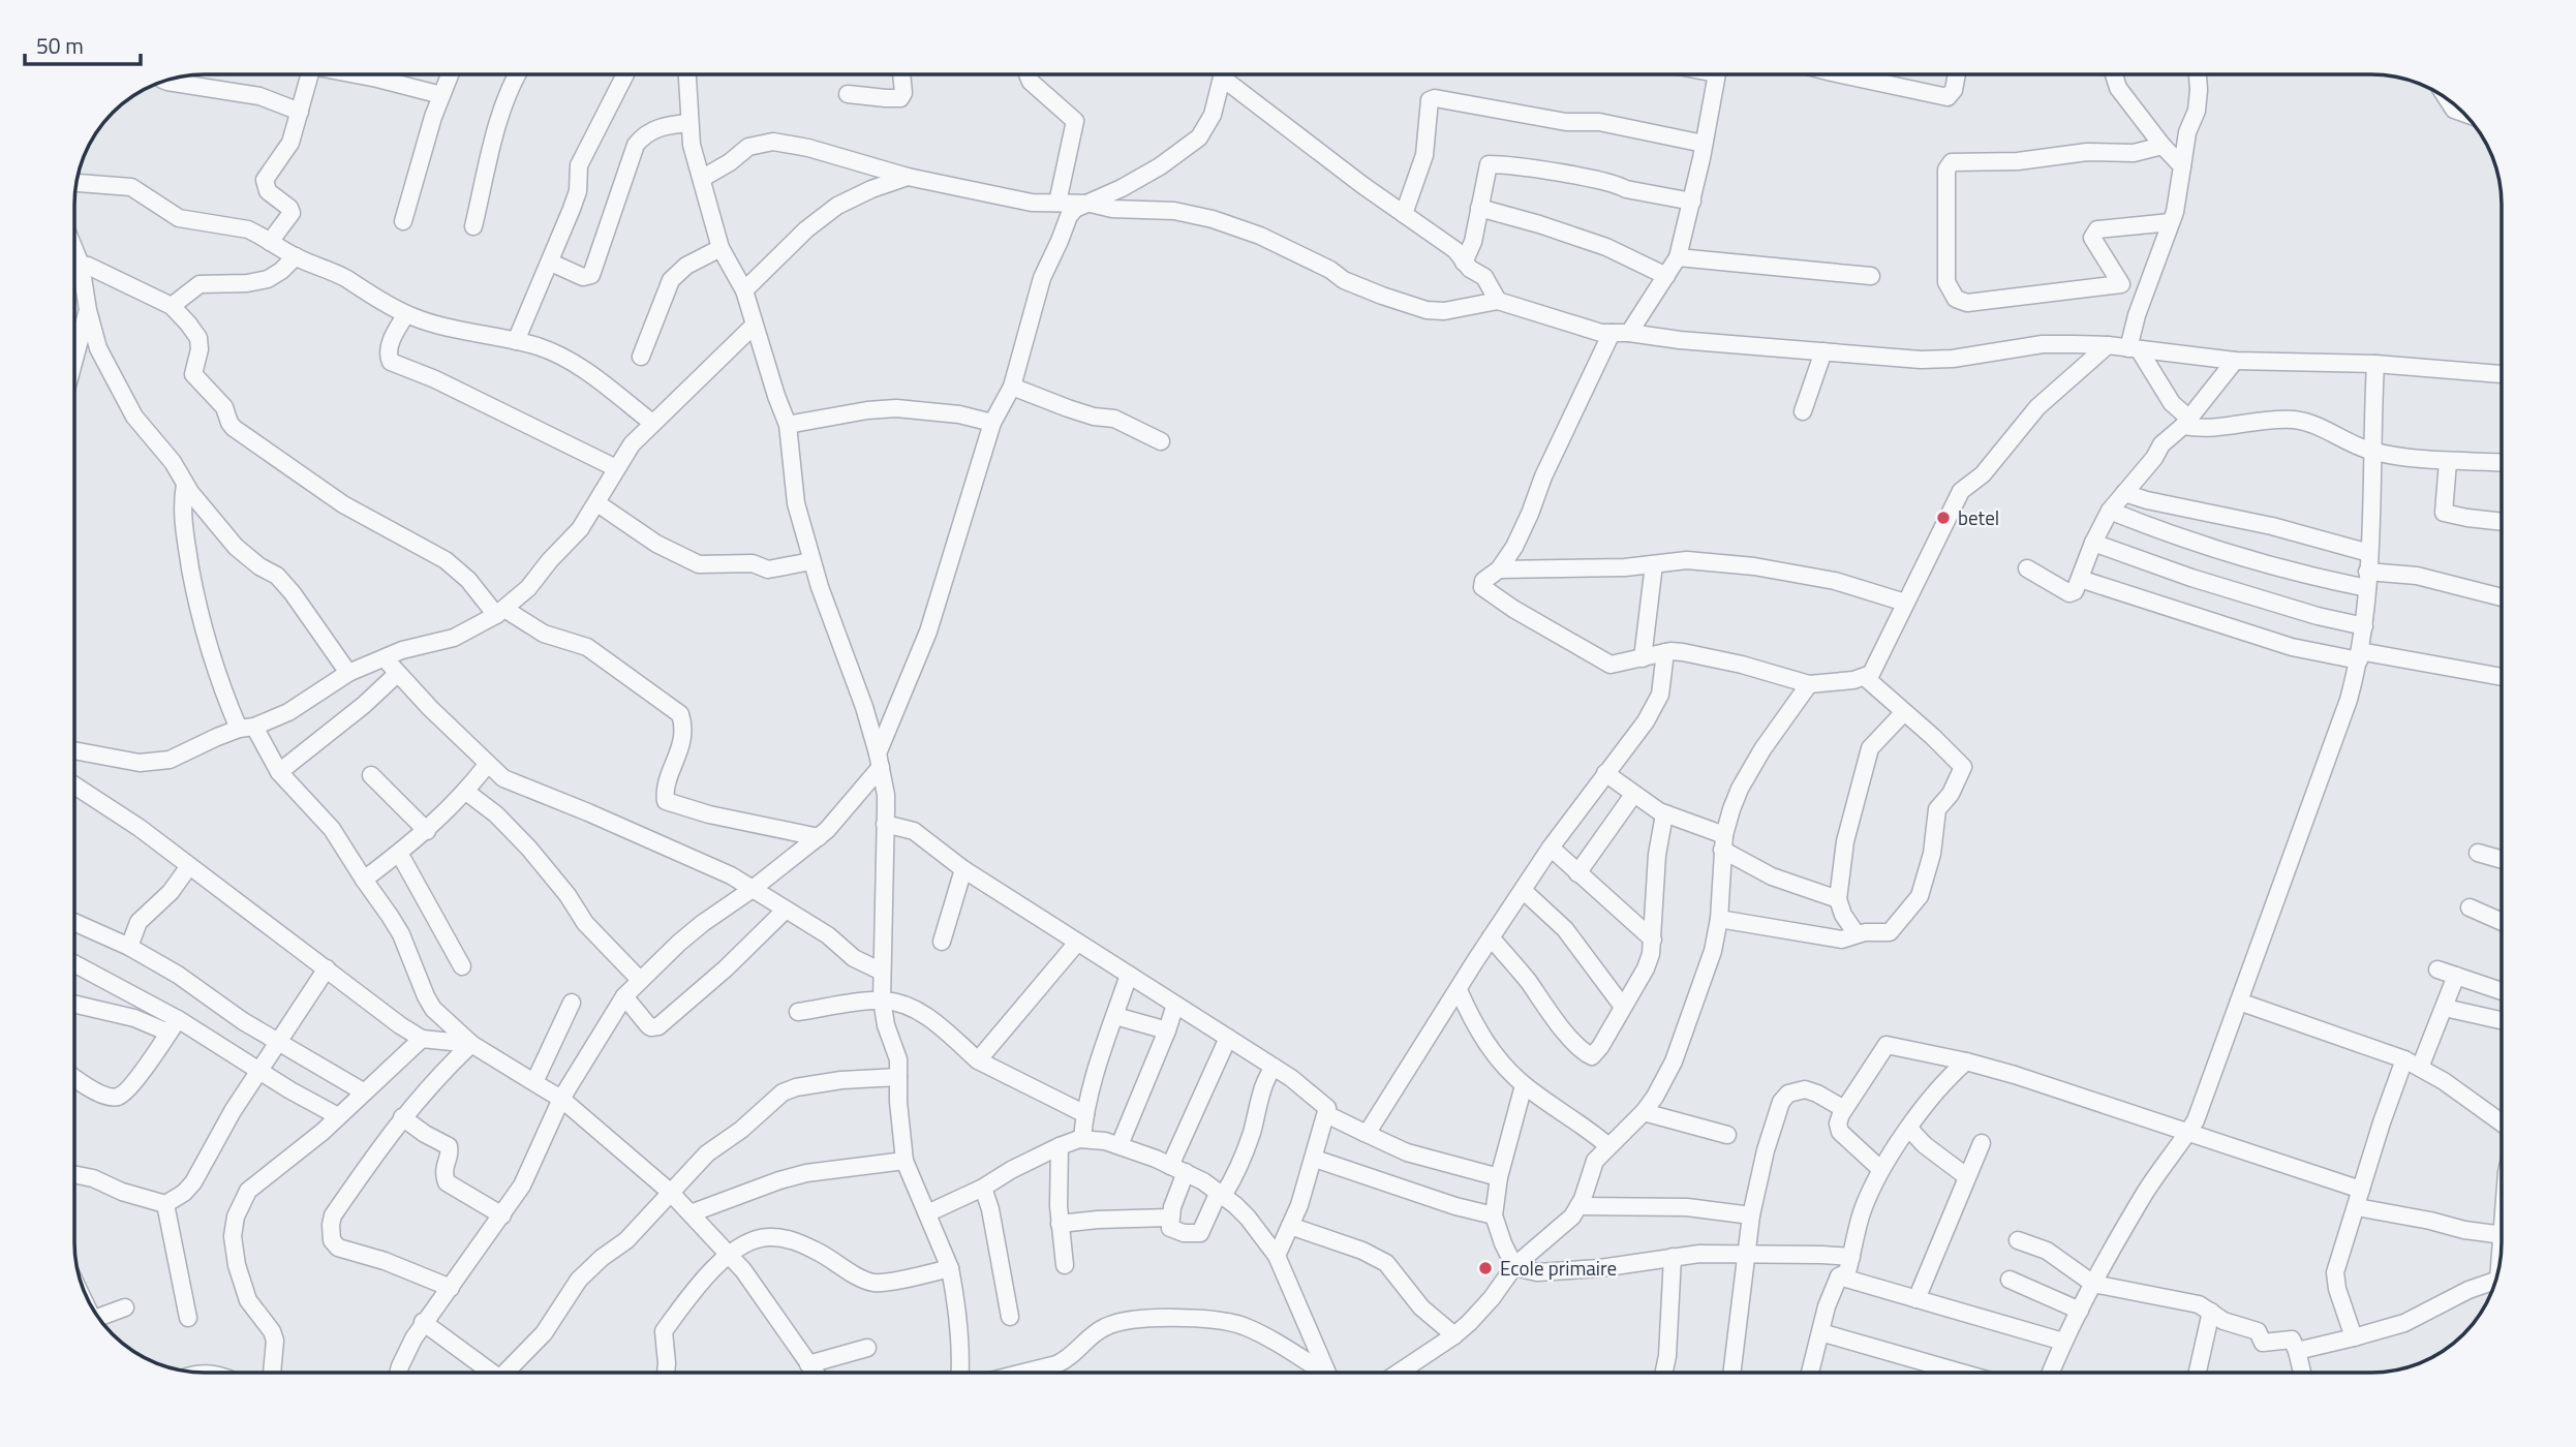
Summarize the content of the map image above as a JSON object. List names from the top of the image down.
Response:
{
  "places": ["betel", "Ecole primaire"],
  "scale_bar": "50 m"
}
